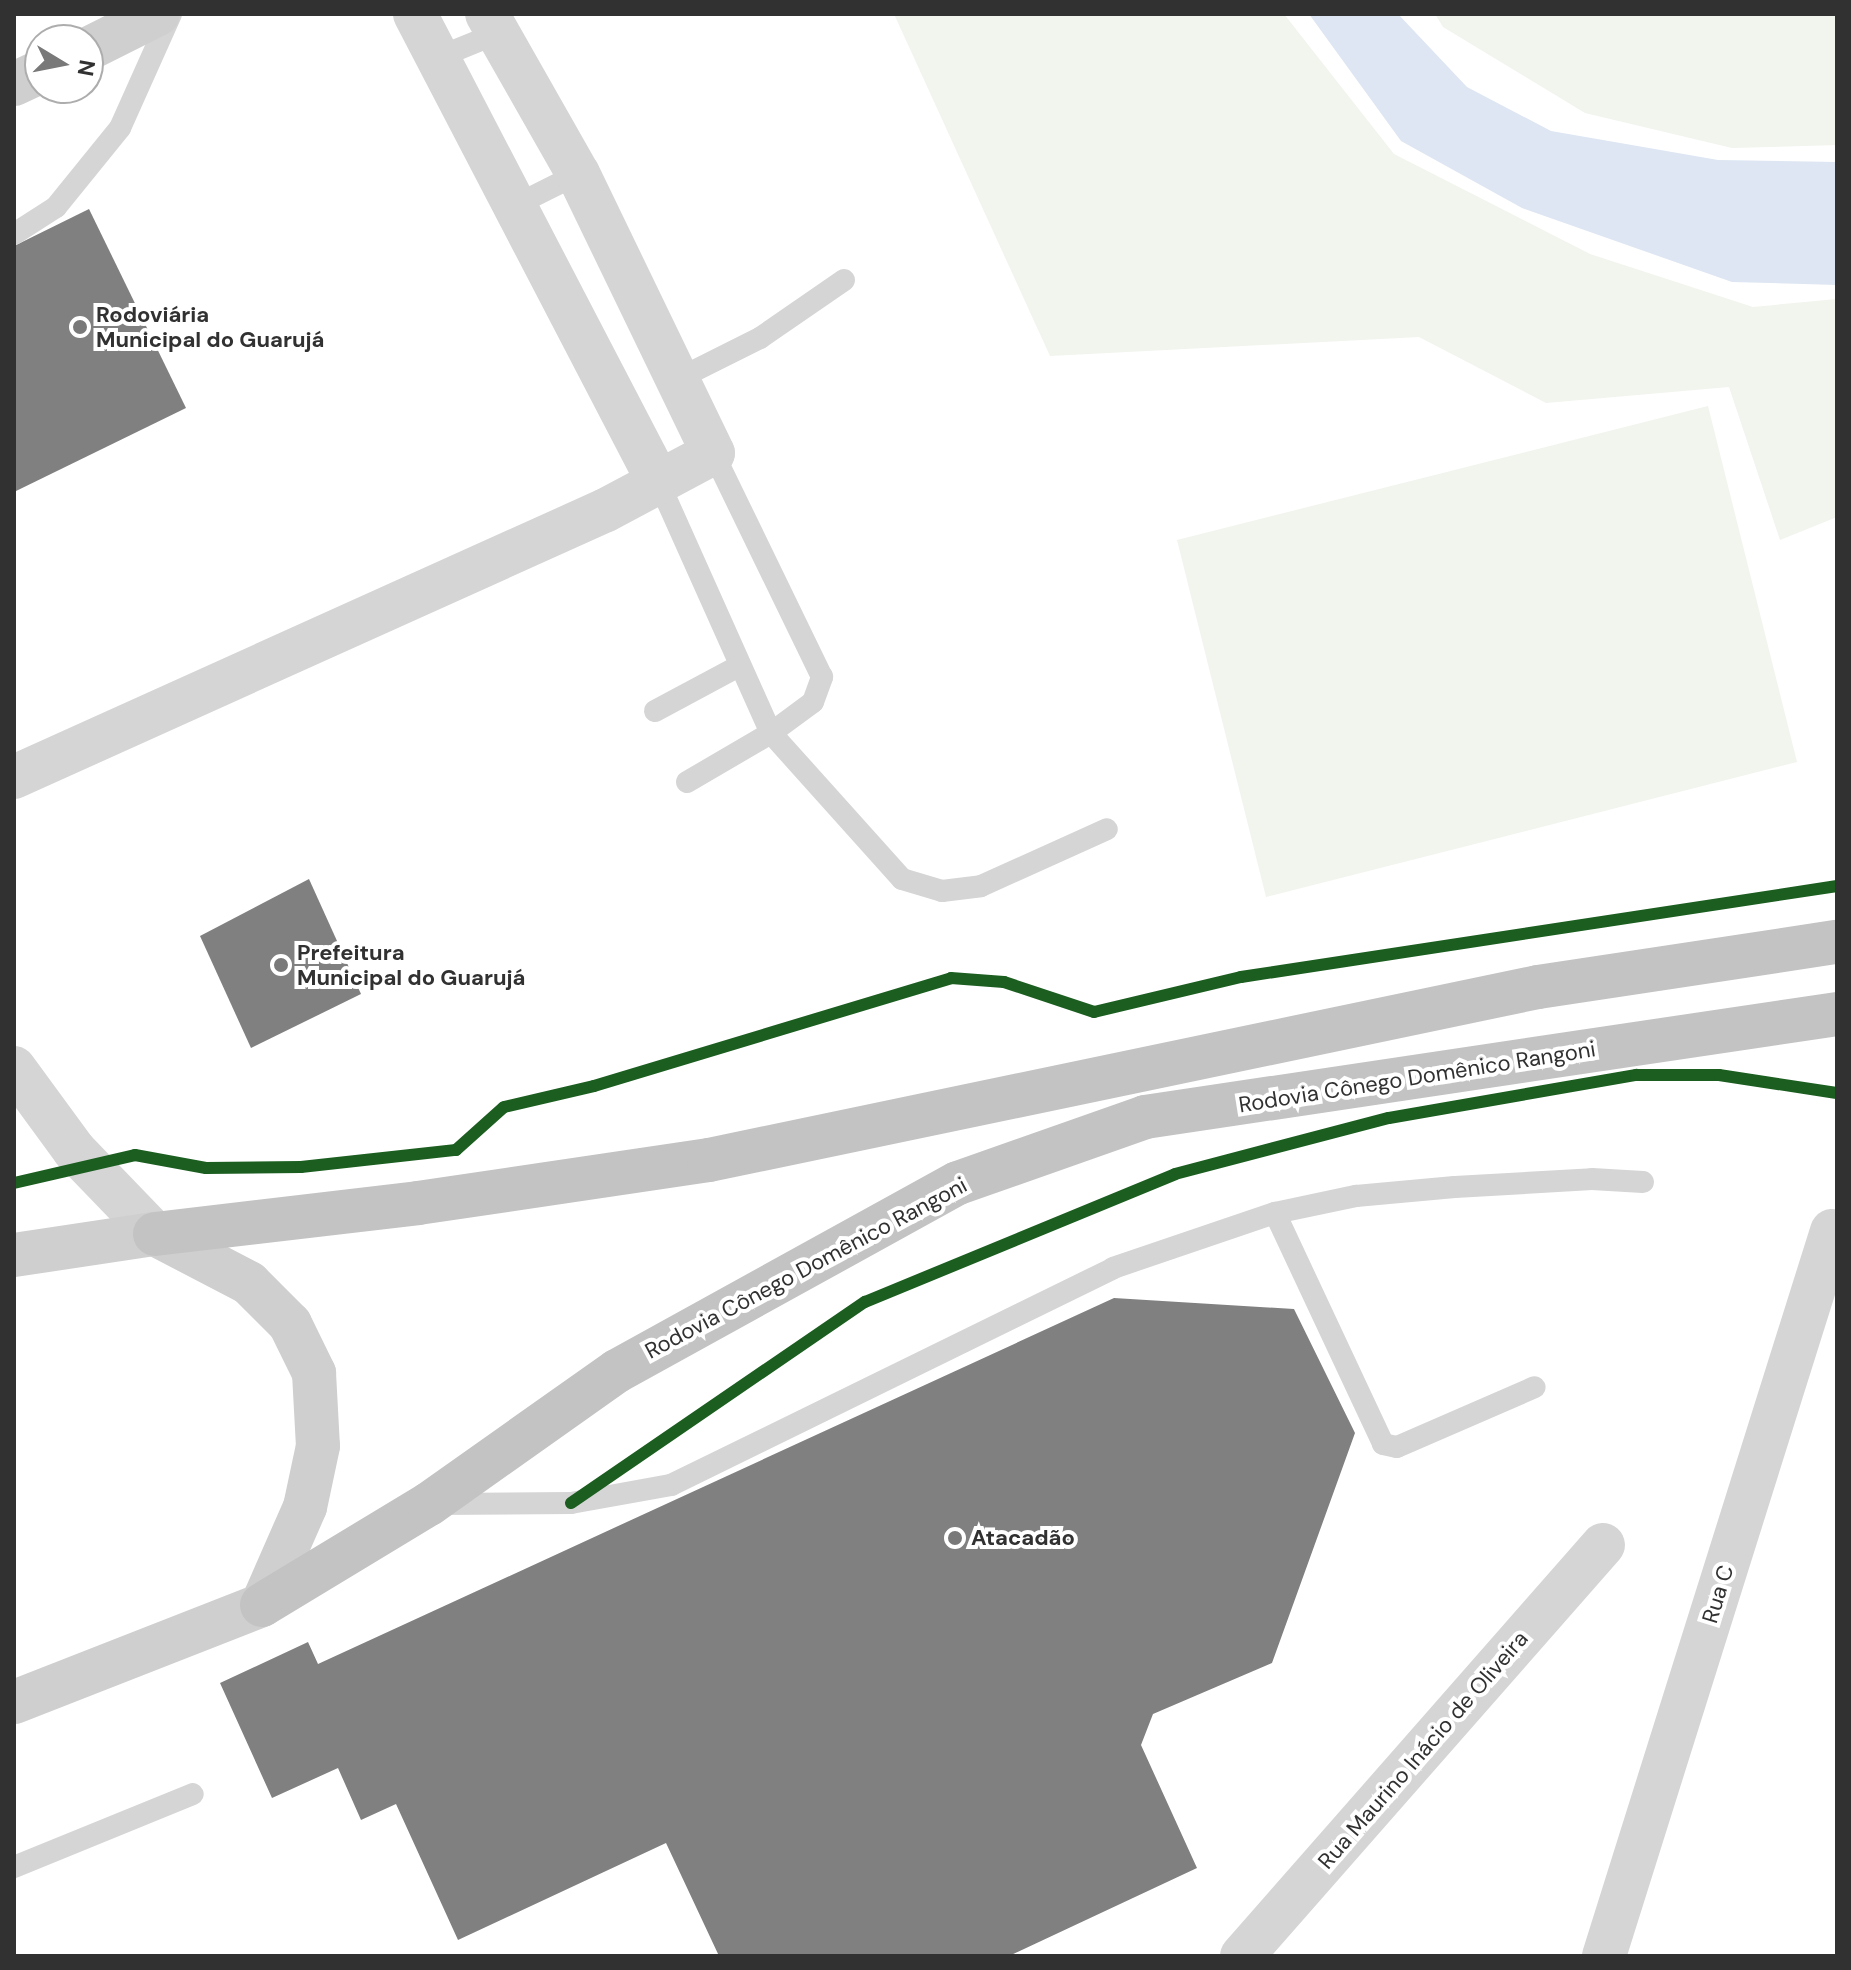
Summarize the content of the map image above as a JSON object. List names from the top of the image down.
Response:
{
  "streets": {
    "highway": ["Rodovia Cônego Domênico Rangoni"],
    "street": ["Rua C", "Rua Maurino Inácio de Oliveira"]
  },
  "places": ["Rodoviária Municipal do Guarujá", "Prefeitura Municipal do Guarujá", "Atacadão"],
  "north": "right"
}
